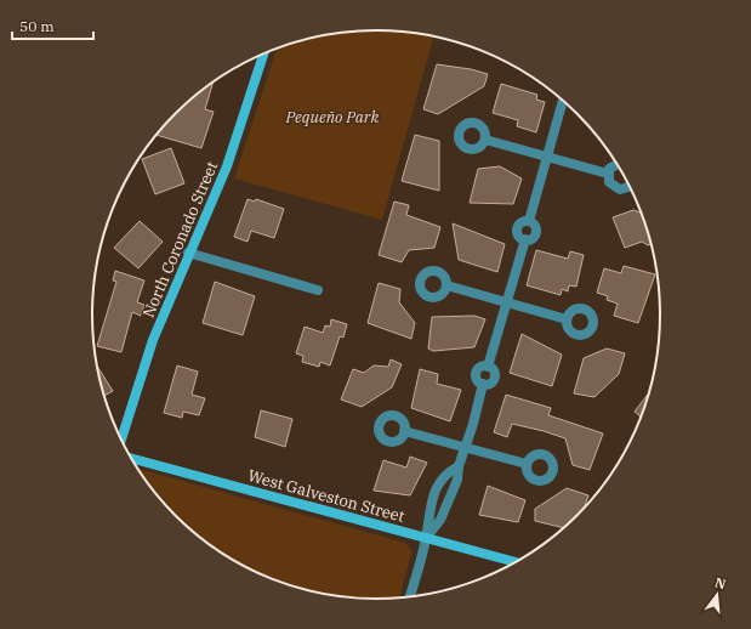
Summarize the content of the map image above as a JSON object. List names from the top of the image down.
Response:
{
  "streets": {
    "street": ["North Coronado Street", "West Galveston Street"]
  },
  "parks": ["Pequeño Park"],
  "scale_bar": "50 m",
  "north": "top"
}
